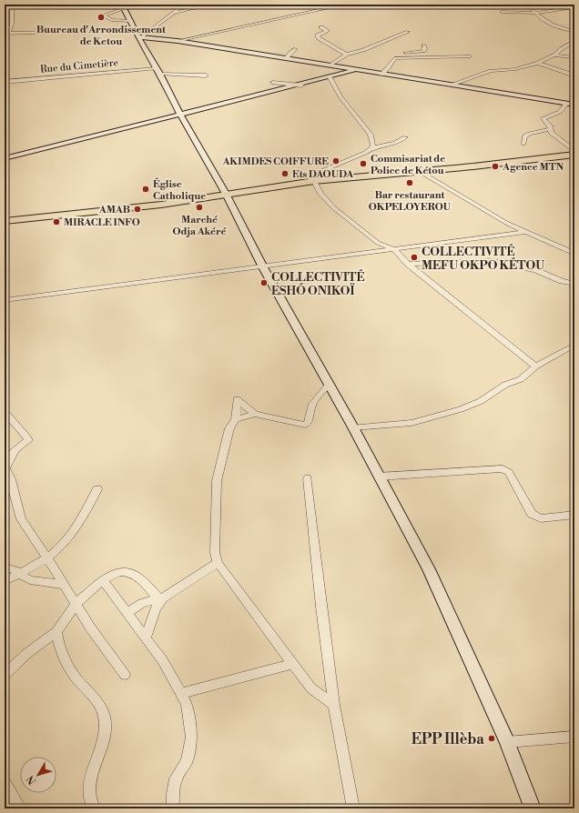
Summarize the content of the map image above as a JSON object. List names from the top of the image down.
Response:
{
  "streets": {
    "street": ["Rue du Cimetière"]
  },
  "places": [
    "Buureau d'Arrondissement de Ketou",
    "AKIMDES COIFFURE",
    "Commisariat de Police de Kétou",
    "Agence MTN",
    "Ets DAOUDA",
    "Bar restaurant OKPELOYEROU",
    "Église Catholique",
    "Marché Odja Akéré",
    "AMAB",
    "MIRACLE INFO",
    "COLLECTIVITÉ MEFU OKPO KÉTOU",
    "COLLECTIVITÉ ESHÓ ONIKOÏ",
    "EPP Illèba"
  ],
  "north": "bottom left"
}
